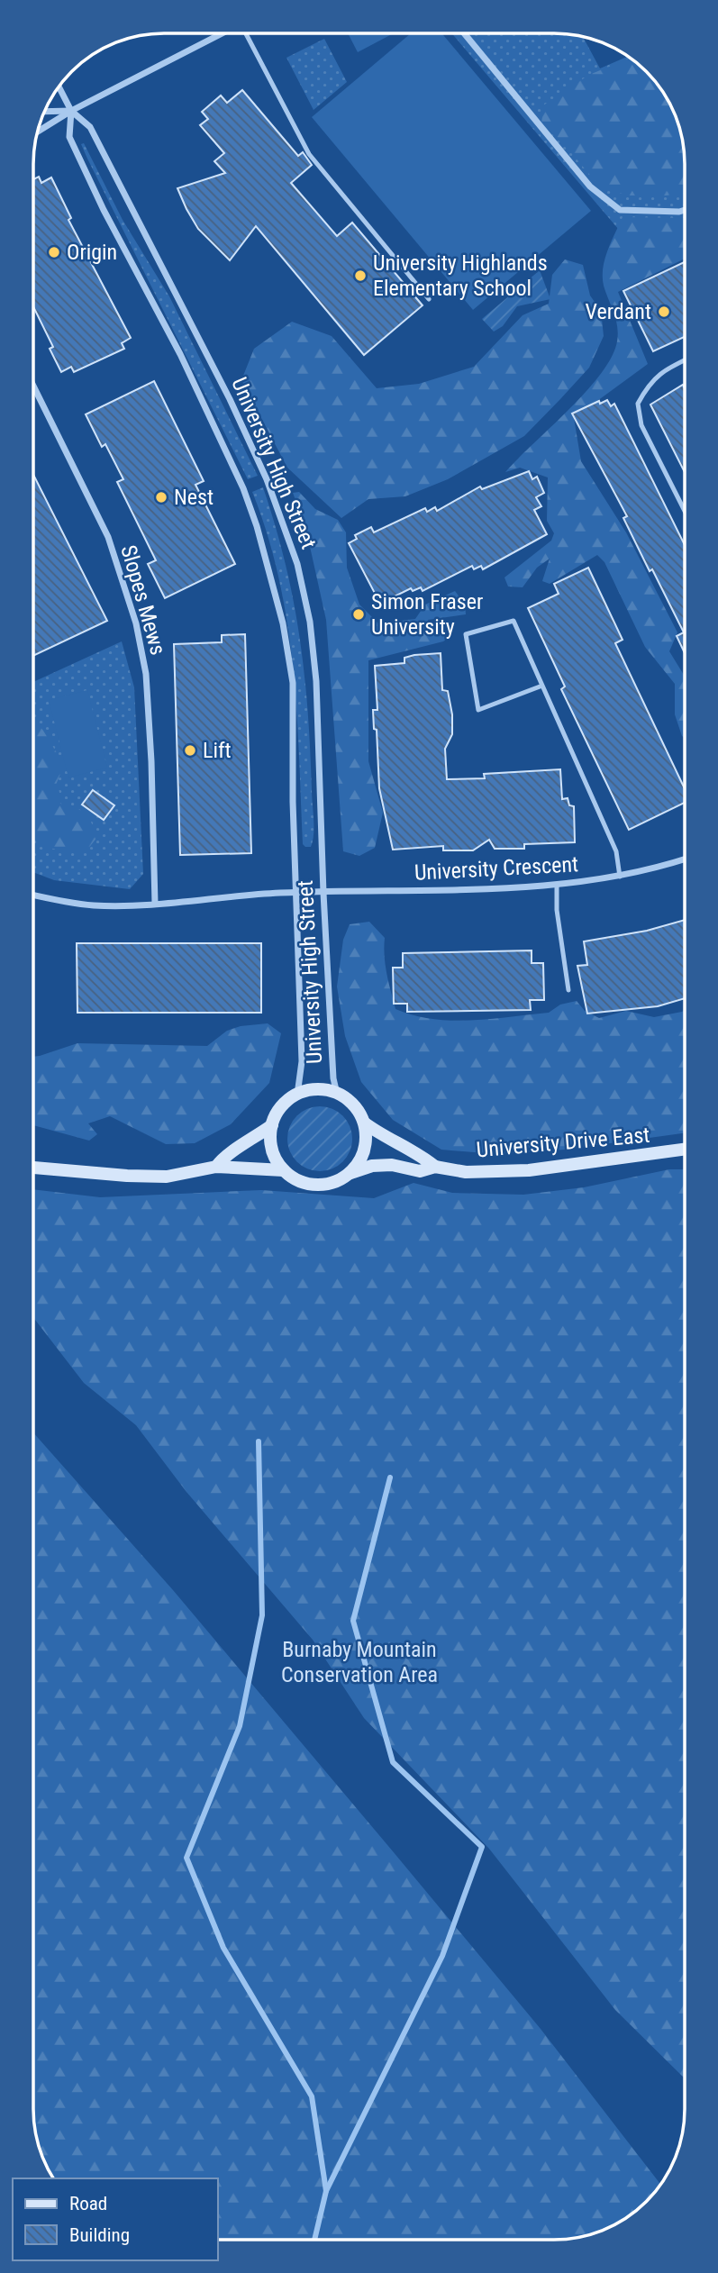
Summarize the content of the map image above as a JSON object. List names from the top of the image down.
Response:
{
  "streets": {
    "street": [
      "University High Street",
      "Slopes Mews",
      "University Crescent",
      "University Drive East"
    ]
  },
  "crossings": [
    ["University High Street", "University Crescent"],
    ["University High Street", "University Drive East"],
    ["Slopes Mews", "University Crescent"]
  ],
  "parks": ["Burnaby Mountain Conservation Area"],
  "places": [
    "Origin",
    "University Highlands Elementary School",
    "Verdant",
    "Nest",
    "Simon Fraser University",
    "Lift"
  ],
  "legend": ["Road", "Building"]
}
